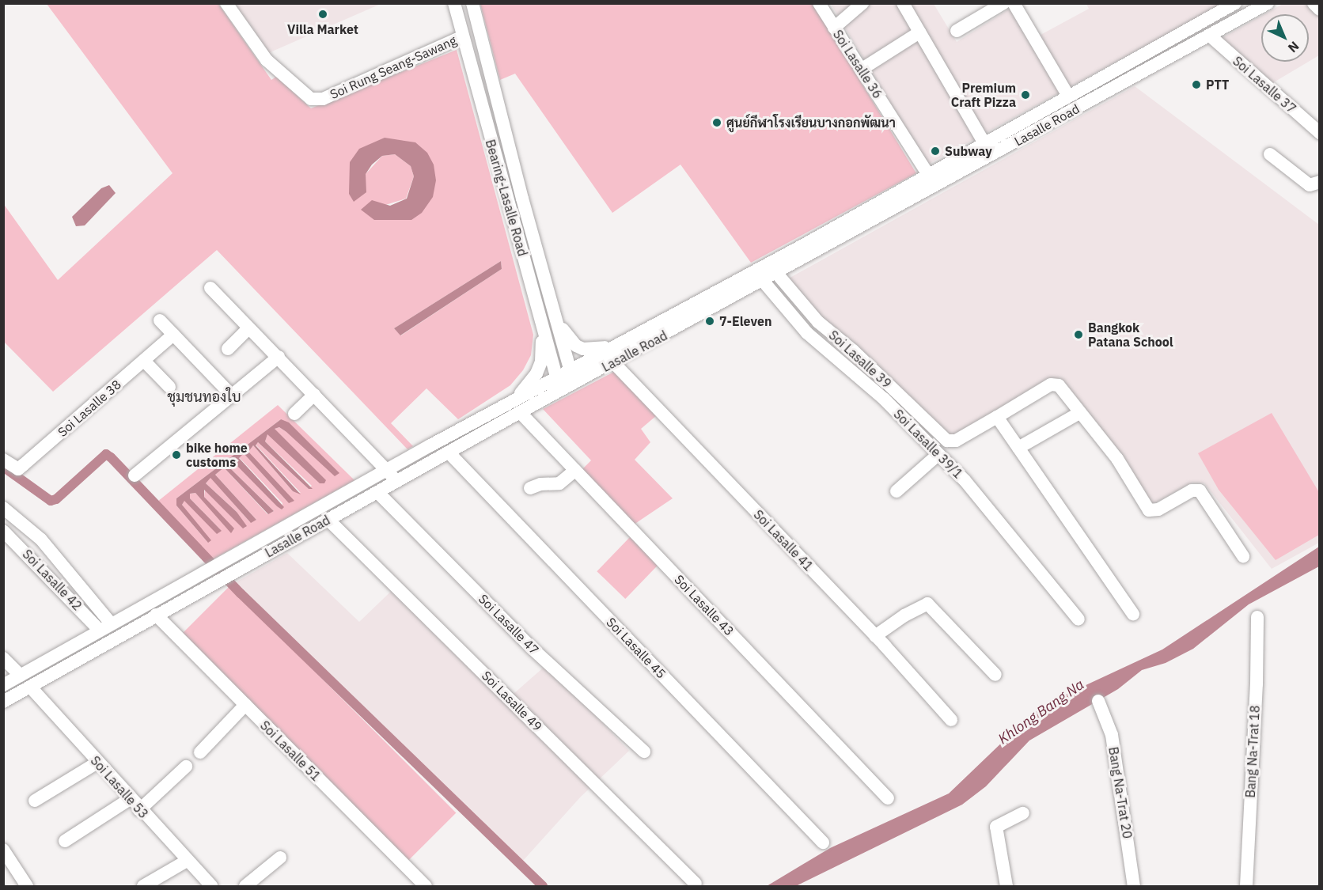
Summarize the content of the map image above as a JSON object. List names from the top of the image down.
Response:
{
  "streets": {
    "street": [
      "Soi Lasalle 36",
      "Soi Rung Seang-Sawang",
      "Soi Lasalle 37",
      "Lasalle Road",
      "Bearing-Lasalle Road",
      "Soi Lasalle 39",
      "Soi Lasalle 38",
      "Soi Lasalle 39/1",
      "Soi Lasalle 41",
      "Soi Lasalle 42",
      "Soi Lasalle 43",
      "Soi Lasalle 47",
      "Soi Lasalle 45",
      "Soi Lasalle 49",
      "Soi Lasalle 51",
      "Bang Na-Trat 18",
      "Soi Lasalle 53",
      "Bang Na-Trat 20"
    ]
  },
  "crossings": [
    ["Soi Lasalle 36", "Lasalle Road"],
    ["Soi Rung Seang-Sawang", "Bearing-Lasalle Road"],
    ["Soi Lasalle 37", "Lasalle Road"],
    ["Lasalle Road", "Bearing-Lasalle Road"],
    ["Lasalle Road", "Soi Lasalle 39"],
    ["Lasalle Road", "Soi Lasalle 39/1"],
    ["Lasalle Road", "Soi Lasalle 41"],
    ["Lasalle Road", "Soi Lasalle 42"],
    ["Lasalle Road", "Soi Lasalle 43"],
    ["Lasalle Road", "Soi Lasalle 47"],
    ["Lasalle Road", "Soi Lasalle 45"],
    ["Lasalle Road", "Soi Lasalle 49"],
    ["Lasalle Road", "Soi Lasalle 51"],
    ["Lasalle Road", "Soi Lasalle 53"]
  ],
  "districts": ["ชุมชนทองใบ"],
  "water": ["Khlong Bang Na"],
  "places": [
    "Villa Market",
    "PTT",
    "Premium Craft Pizza",
    "ศูนย์กีฬาโรงเรียนบางกอกพัฒนา",
    "Subway",
    "7-Eleven",
    "Bangkok Patana School",
    "bike home customs"
  ],
  "north": "bottom right"
}
